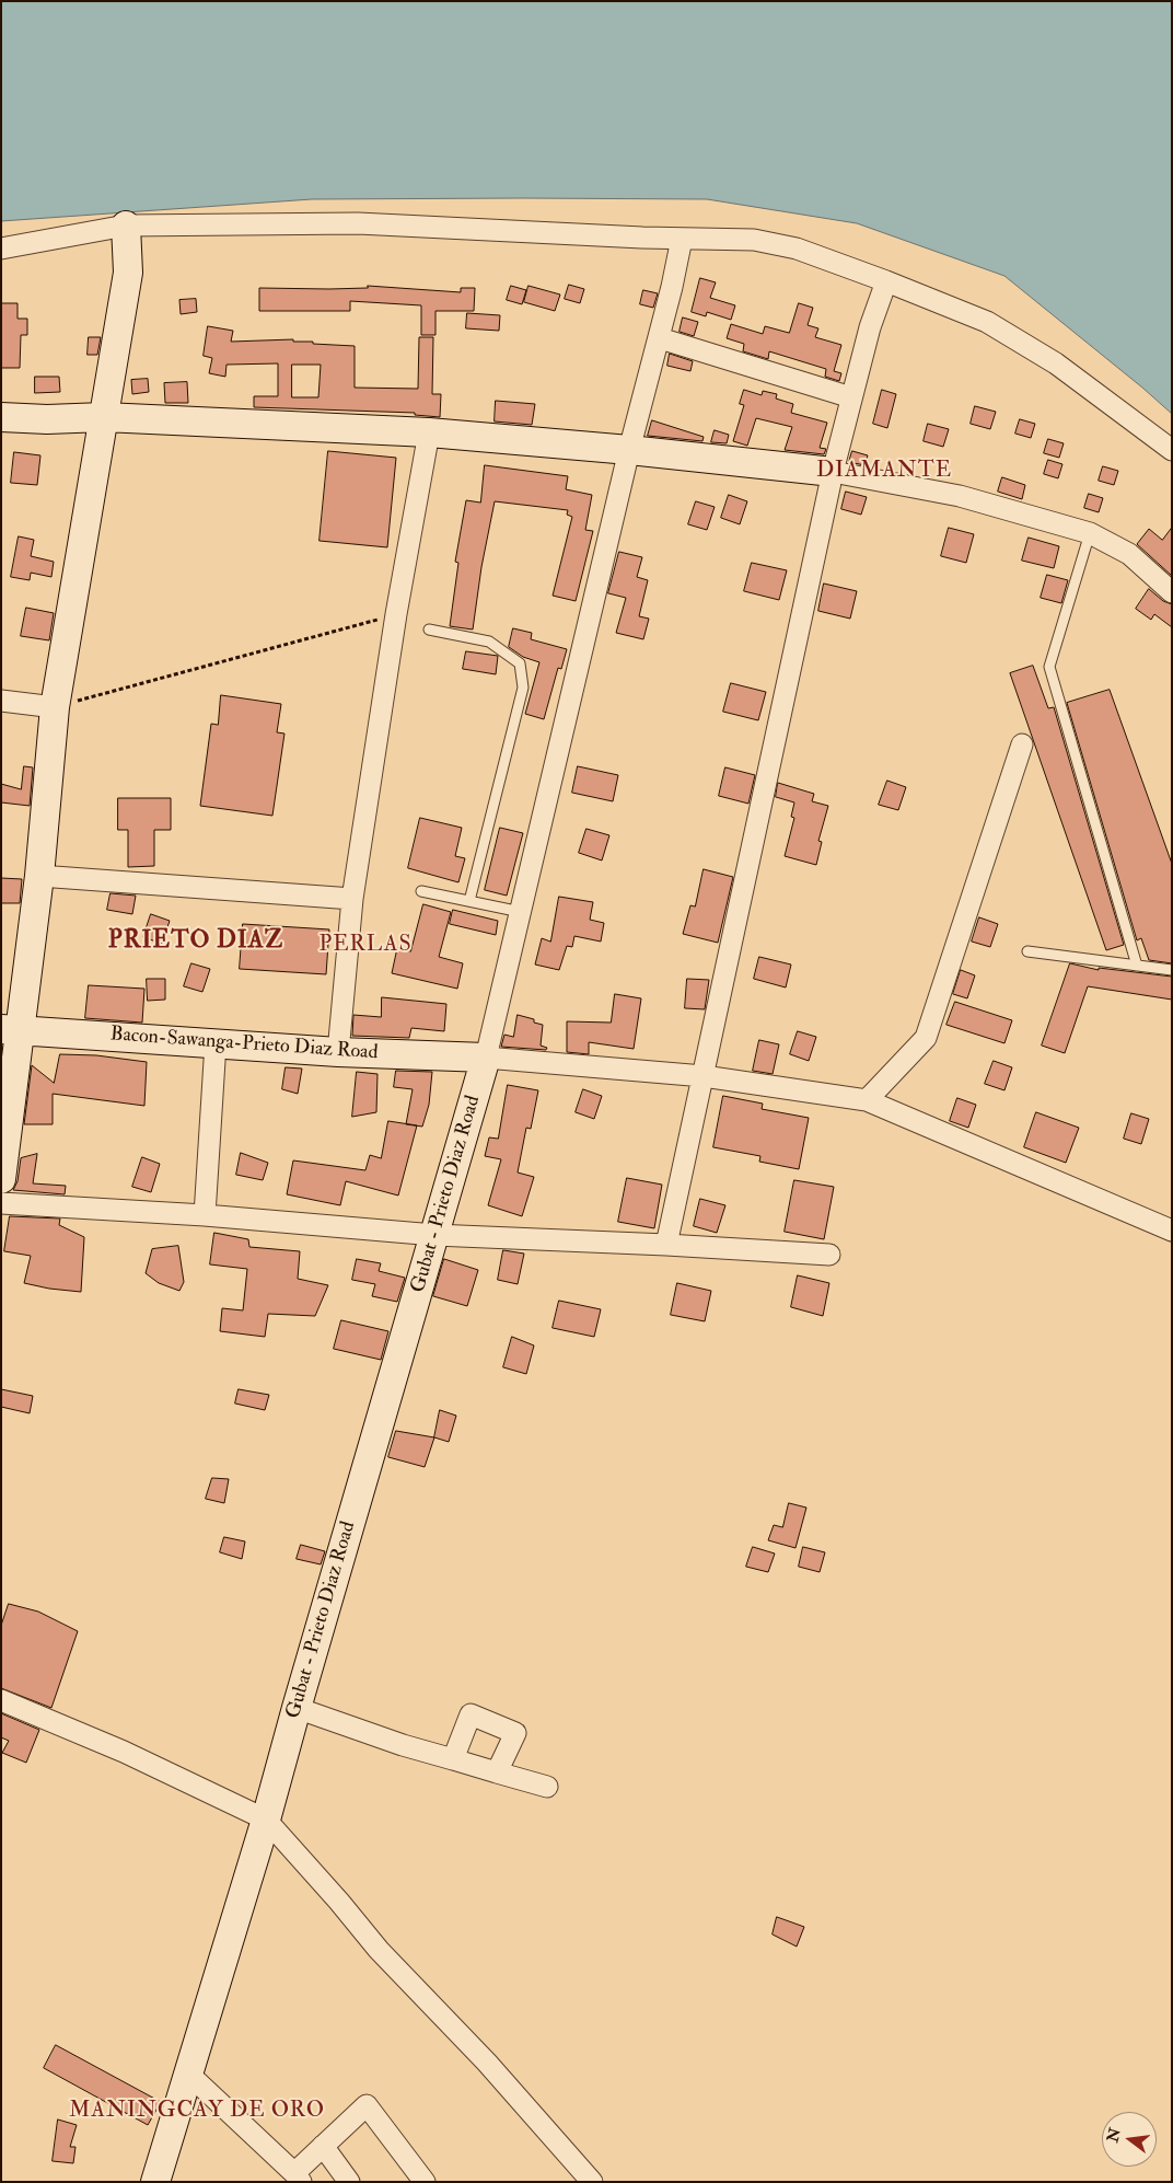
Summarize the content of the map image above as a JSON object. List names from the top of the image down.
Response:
{
  "streets": {
    "street": ["Bacon-Sawanga-Prieto Diaz Road", "Gubat - Prieto Diaz Road"]
  },
  "crossings": [
    ["Bacon-Sawanga-Prieto Diaz Road", "Gubat - Prieto Diaz Road"]
  ],
  "districts": [
    "DIAMANTE",
    "PRIETO DIAZ",
    "PERLAS",
    "MANINGCAY DE ORO"
  ],
  "north": "left"
}
